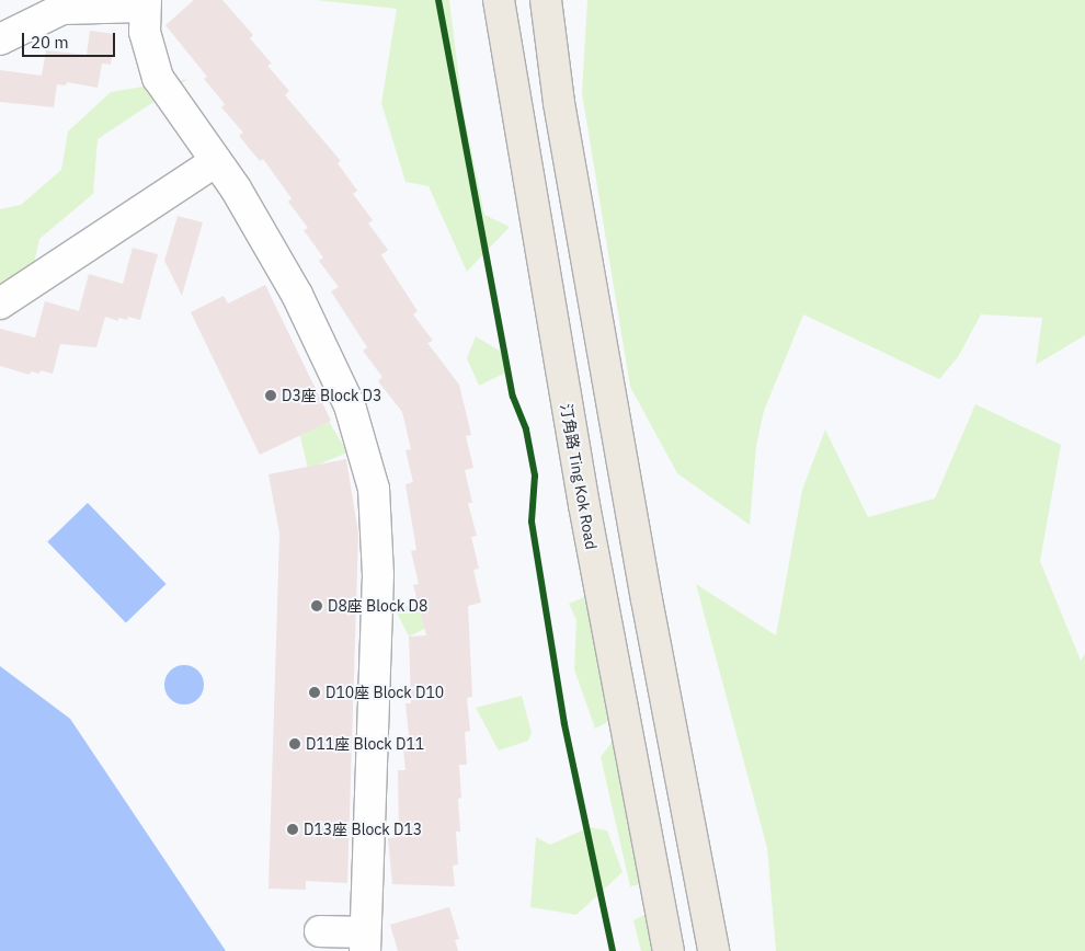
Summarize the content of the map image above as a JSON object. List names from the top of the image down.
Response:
{
  "streets": {
    "main road": ["汀角路 Ting Kok Road"]
  },
  "places": [
    "D3座 Block D3",
    "D8座 Block D8",
    "D10座 Block D10",
    "D11座 Block D11",
    "D13座 Block D13"
  ],
  "scale_bar": "20 m"
}
